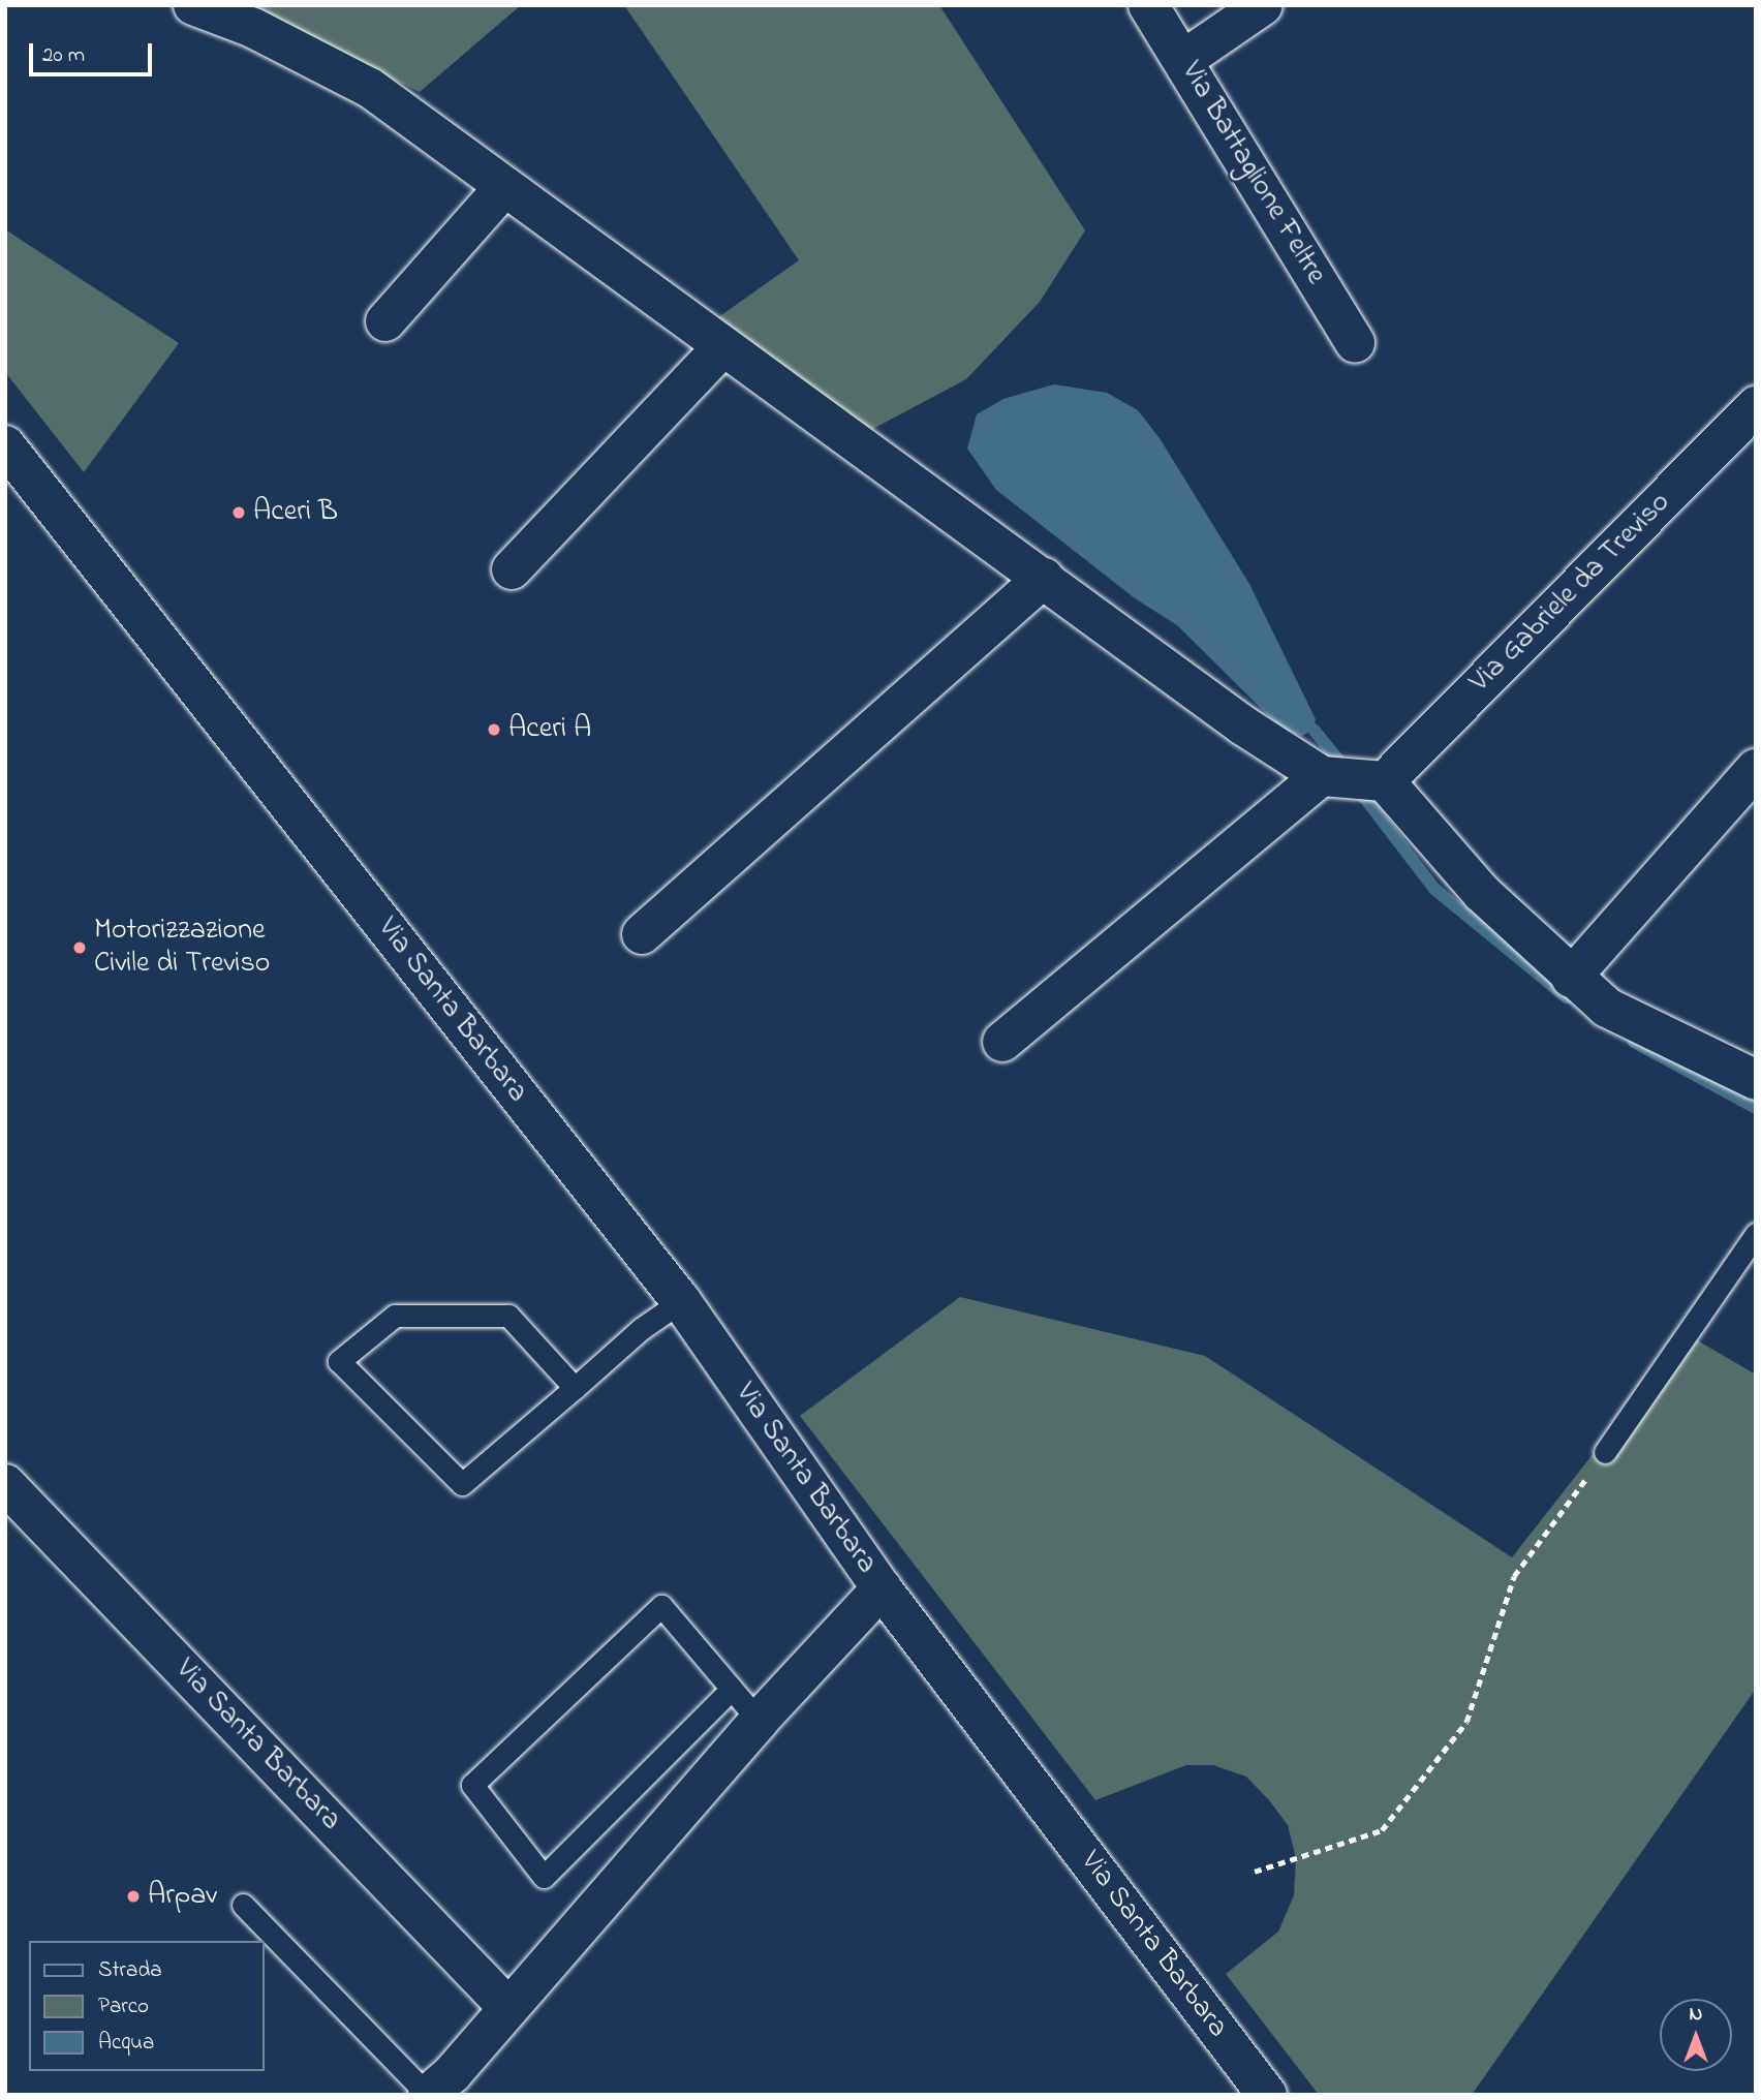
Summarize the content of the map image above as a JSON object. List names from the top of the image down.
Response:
{
  "streets": {
    "street": ["Via Battaglione Feltre", "Via Gabriele da Treviso", "Via Santa Barbara"]
  },
  "places": [
    "Aceri B",
    "Aceri A",
    "Motorizzazione Civile di Treviso",
    "Arpav"
  ],
  "legend": ["Strada", "Parco", "Acqua"],
  "scale_bar": "20 m",
  "north": "top"
}
